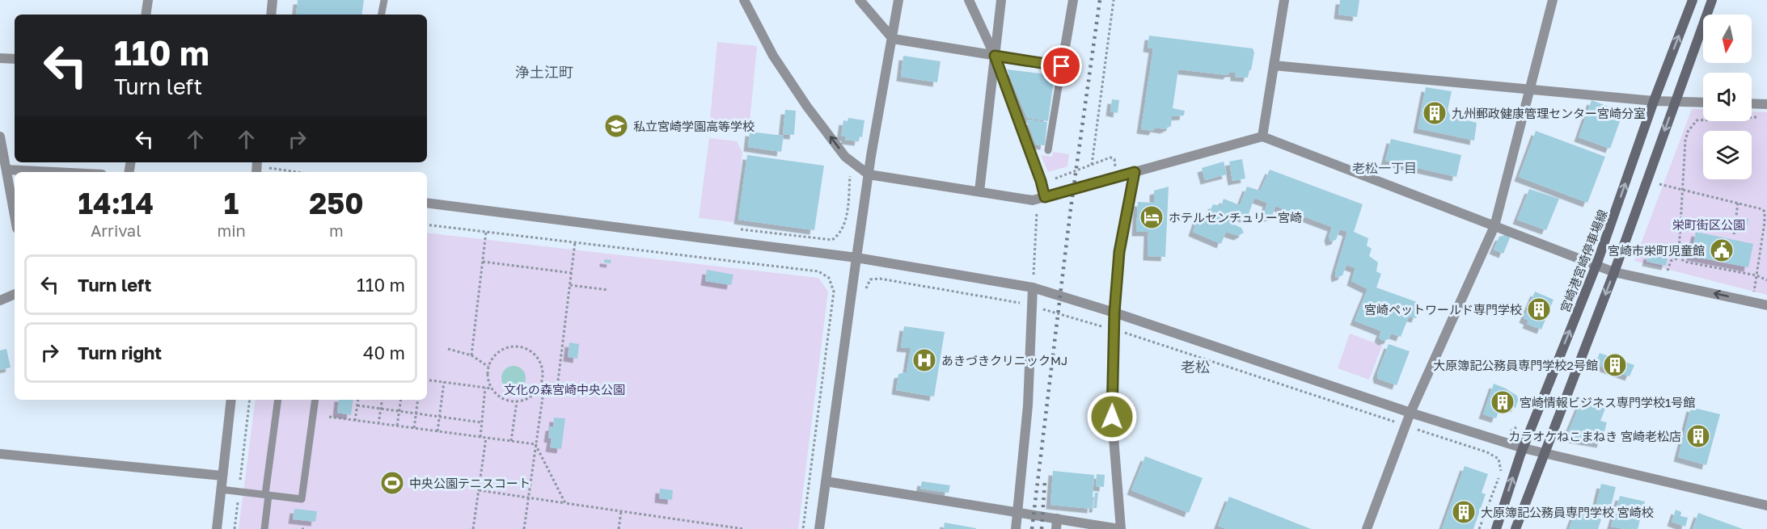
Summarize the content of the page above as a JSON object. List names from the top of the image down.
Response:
{
  "streets": {
    "main road": ["宮崎港宮崎停車場線"]
  },
  "districts": ["浄土江町", "老松一丁目", "老松"],
  "parks": ["栄町街区公園", "文化の森宮崎中央公園"],
  "places": {
    "building": [
      "九州郵政健康管理センター宮崎分室",
      "宮崎ペットワールド専門学校",
      "大原簿記公務員専門学校2号館",
      "宮崎情報ビジネス専門学校1号館",
      "カラオケねこまねき 宮崎老松店",
      "大原簿記公務員専門学校 宮崎校"
    ],
    "school or university": ["私立宮崎学園高等学校"],
    "hotel": ["ホテルセンチュリー宮崎"],
    "public building": ["宮崎市栄町児童館"],
    "hospital": ["あきづきクリニックMJ"],
    "sports": ["中央公園テニスコート"]
  },
  "north": "bottom",
  "page": {
    "turn": ["110 m", "Turn left"],
    "eta": [
      "14:14",
      "Arrival",
      "1",
      "min",
      "250",
      "m"
    ],
    "list": [
      {
        "name": "Turn left",
        "value": "110 m"
      },
      {
        "name": "Turn right",
        "value": "40 m"
      }
    ]
  }
}
